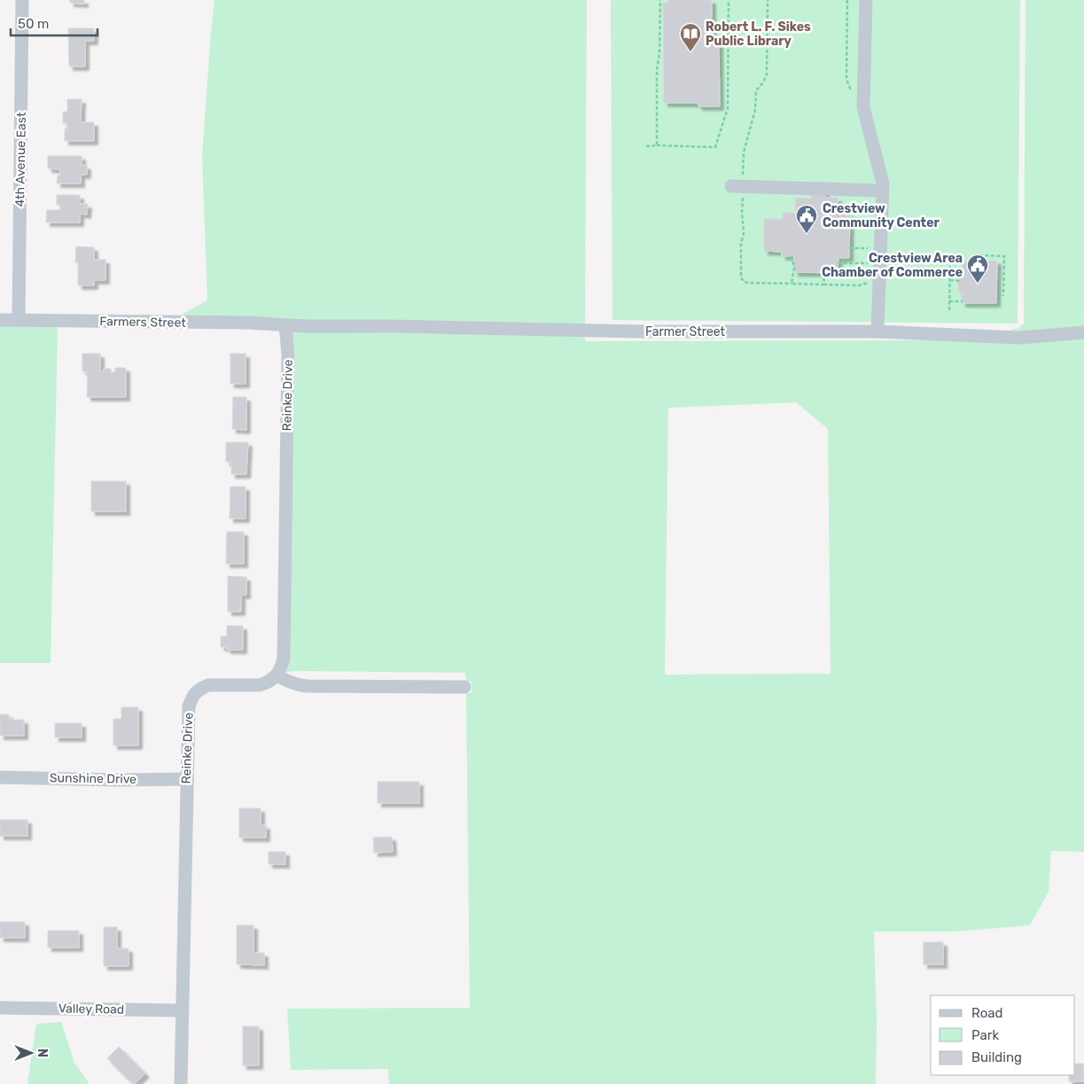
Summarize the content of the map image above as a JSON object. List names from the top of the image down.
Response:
{
  "streets": {
    "street": [
      "4th Avenue East",
      "Farmers Street",
      "Farmer Street",
      "Reinke Drive",
      "Sunshine Drive",
      "Valley Road"
    ]
  },
  "crossings": [
    ["4th Avenue East", "Farmers Street"],
    ["Farmers Street", "Farmer Street"],
    ["Farmers Street", "Reinke Drive"],
    ["Farmer Street", "Reinke Drive"],
    ["Reinke Drive", "Sunshine Drive"],
    ["Reinke Drive", "Valley Road"]
  ],
  "places": {
    "library": ["Robert L. F. Sikes Public Library"],
    "public building": ["Crestview Community Center", "Crestview Area Chamber of Commerce"]
  },
  "legend": ["Road", "Park", "Building"],
  "scale_bar": "50 m",
  "north": "right"
}
